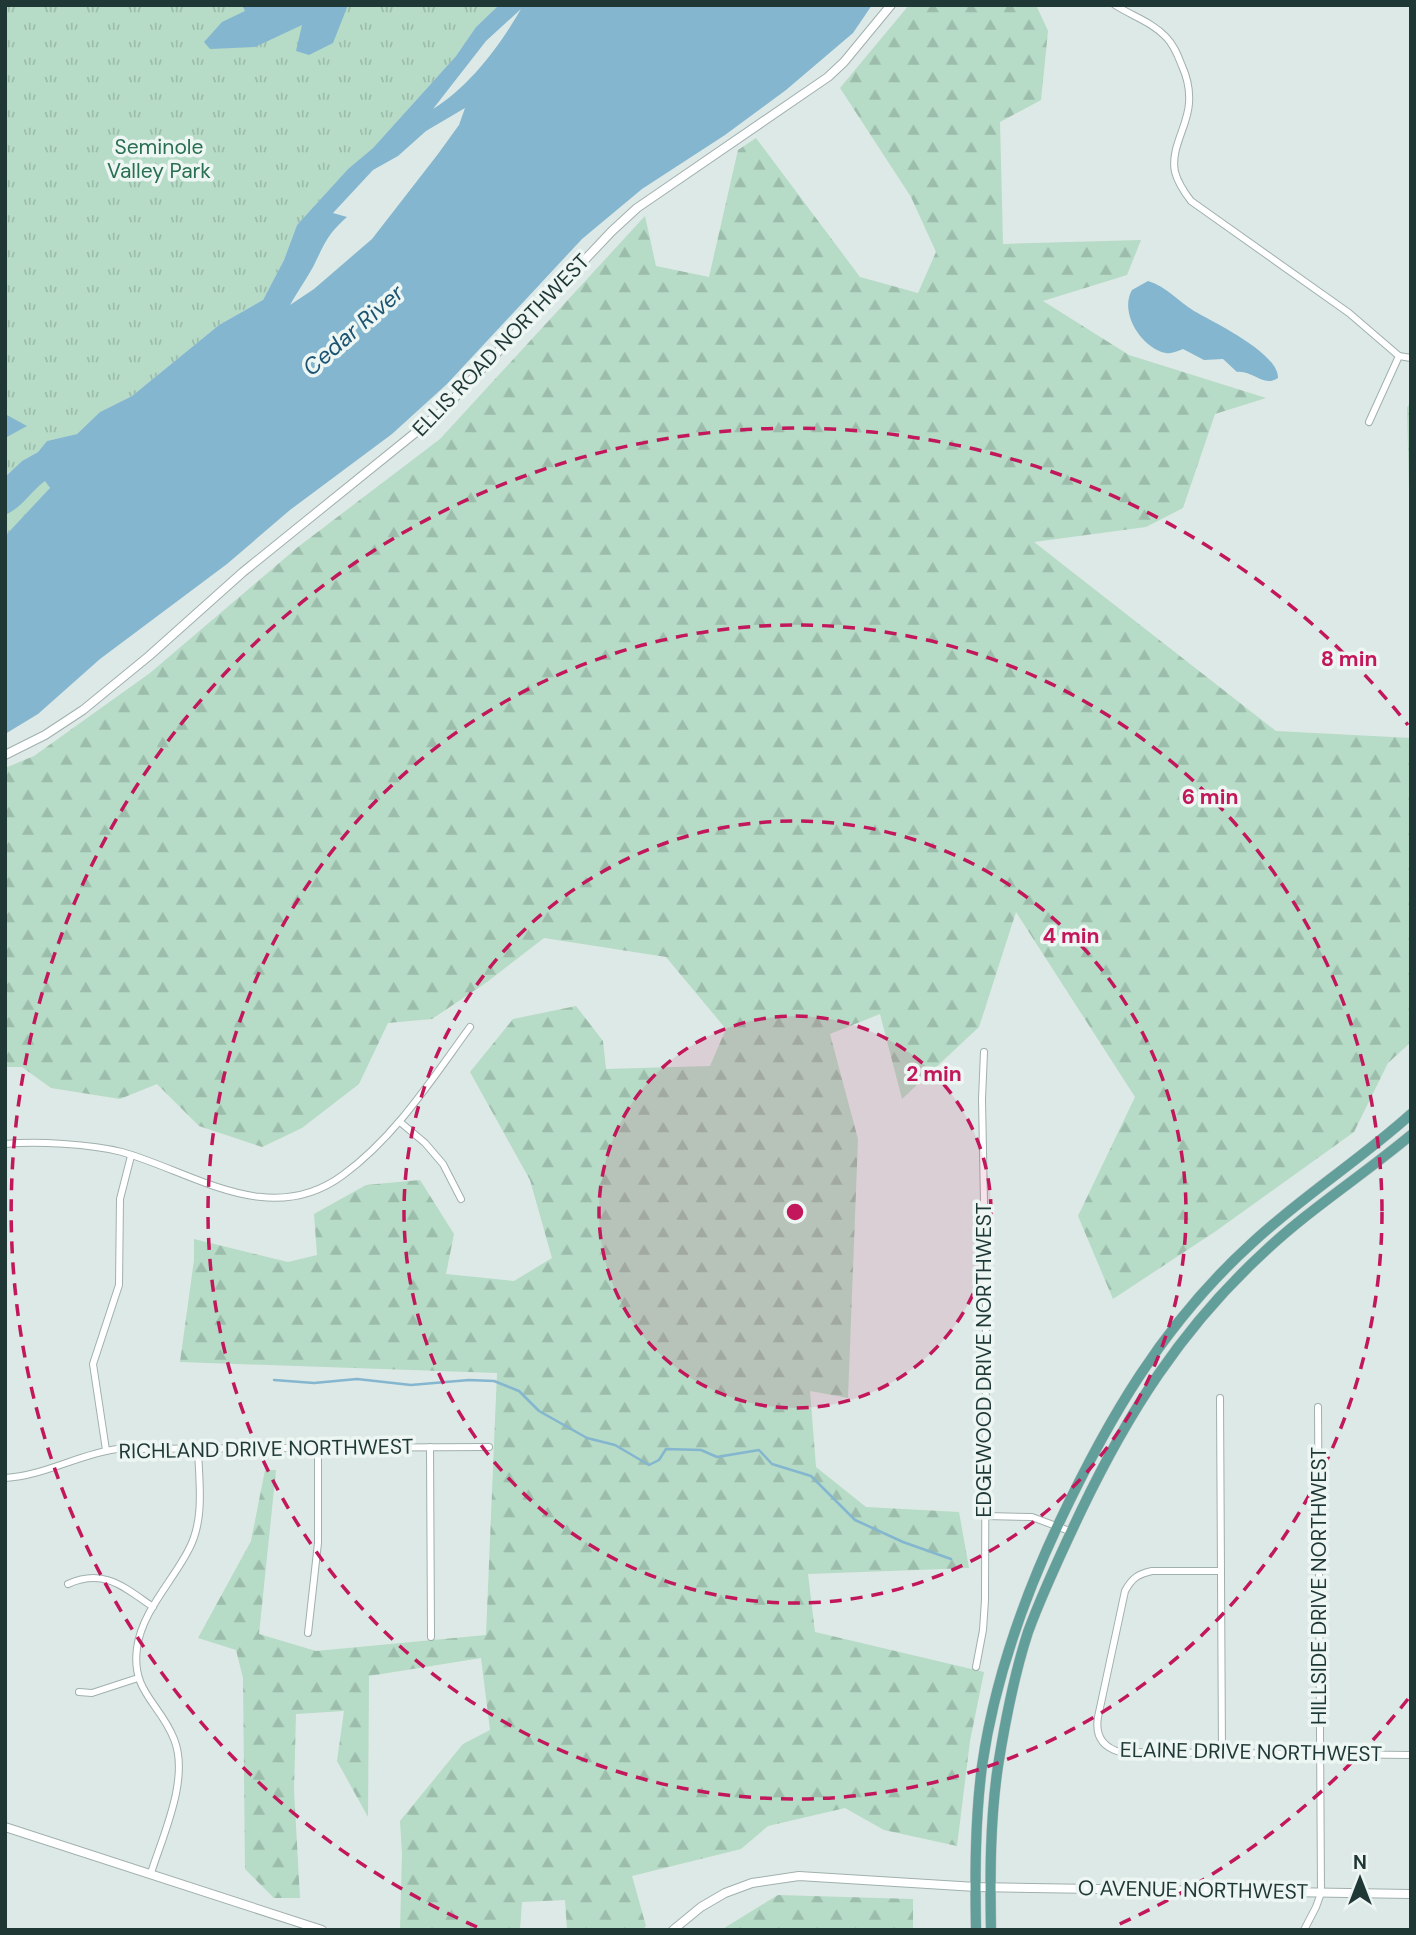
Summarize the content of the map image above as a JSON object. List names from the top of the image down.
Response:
{
  "streets": {
    "street": [
      "ELLIS ROAD NORTHWEST",
      "EDGEWOOD DRIVE NORTHWEST",
      "RICHLAND DRIVE NORTHWEST",
      "HILLSIDE DRIVE NORTHWEST",
      "ELAINE DRIVE NORTHWEST",
      "O AVENUE NORTHWEST"
    ]
  },
  "crossings": [
    ["HILLSIDE DRIVE NORTHWEST", "ELAINE DRIVE NORTHWEST"],
    ["HILLSIDE DRIVE NORTHWEST", "O AVENUE NORTHWEST"]
  ],
  "water": ["Cedar River"],
  "parks": ["Seminole Valley Park"],
  "north": "top",
  "rings": [
    "8 min",
    "6 min",
    "4 min",
    "2 min"
  ]
}
